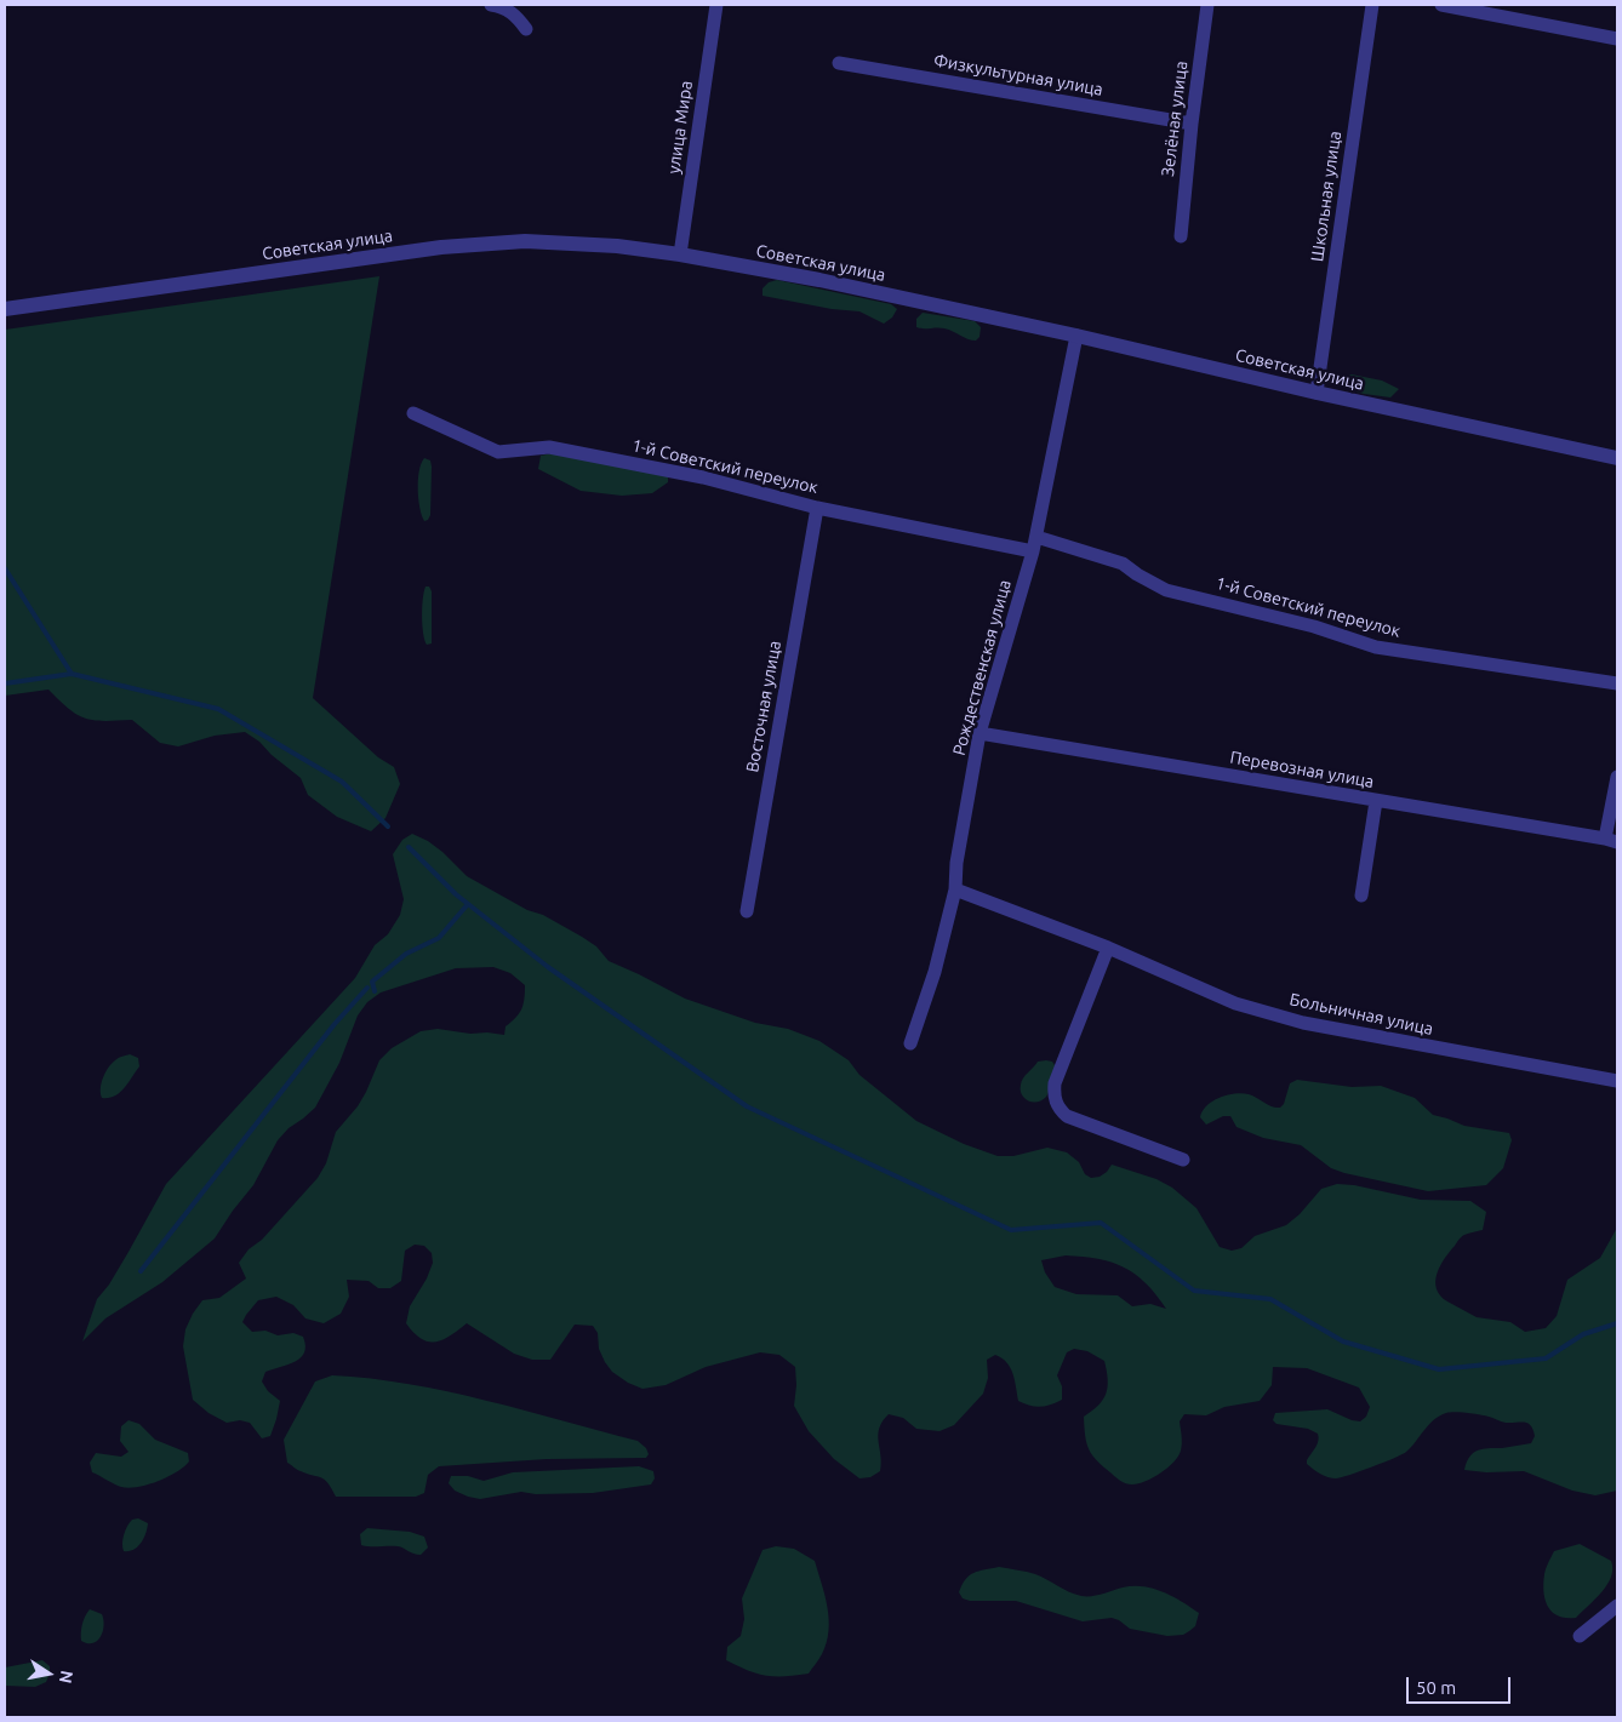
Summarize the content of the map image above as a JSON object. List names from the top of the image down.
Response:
{
  "streets": {
    "street": [
      "Физкультурная улица",
      "Зелёная улица",
      "улица Мира",
      "Школьная улица",
      "Советская улица",
      "1-й Советский переулок",
      "Рождественская улица",
      "Восточная улица",
      "Перевозная улица",
      "Больничная улица"
    ]
  },
  "crossings": [
    ["Физкультурная улица", "Зелёная улица"],
    ["улица Мира", "Советская улица"],
    ["Школьная улица", "Советская улица"],
    ["Советская улица", "Рождественская улица"],
    ["1-й Советский переулок", "Рождественская улица"],
    ["1-й Советский переулок", "Восточная улица"],
    ["Рождественская улица", "Перевозная улица"],
    ["Рождественская улица", "Больничная улица"]
  ],
  "scale_bar": "50 m",
  "north": "right"
}
